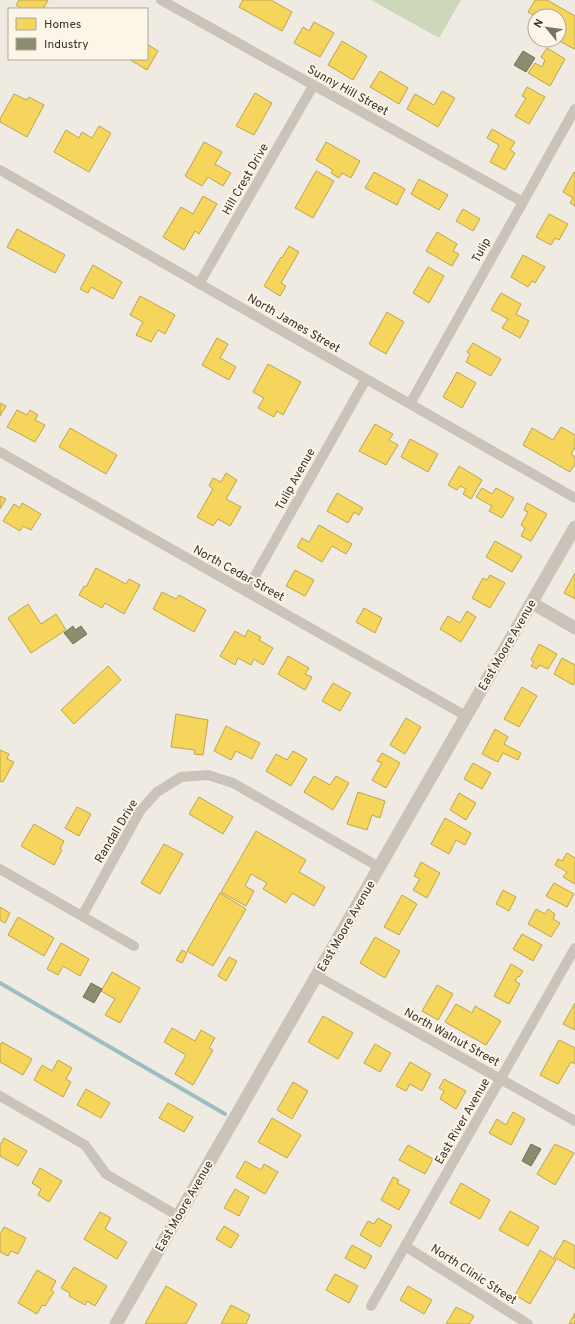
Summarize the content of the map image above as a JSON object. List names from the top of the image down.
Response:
{
  "streets": {
    "street": [
      "Sunny Hill Street",
      "Hill Crest Drive",
      "Tulip",
      "North James Street",
      "Tulip Avenue",
      "North Cedar Street",
      "East Moore Avenue",
      "Randall Drive",
      "North Walnut Street",
      "East River Avenue",
      "North Clinic Street"
    ]
  },
  "crossings": [
    ["Sunny Hill Street", "Hill Crest Drive"],
    ["Sunny Hill Street", "Tulip"],
    ["Hill Crest Drive", "North James Street"],
    ["Tulip", "North James Street"],
    ["North James Street", "Tulip Avenue"],
    ["Tulip Avenue", "North Cedar Street"],
    ["North Cedar Street", "East Moore Avenue"],
    ["East Moore Avenue", "Randall Drive"],
    ["East Moore Avenue", "North Walnut Street"],
    ["North Walnut Street", "East River Avenue"],
    ["East River Avenue", "North Clinic Street"]
  ],
  "legend": ["Homes", "Industry"],
  "north": "top left"
}
